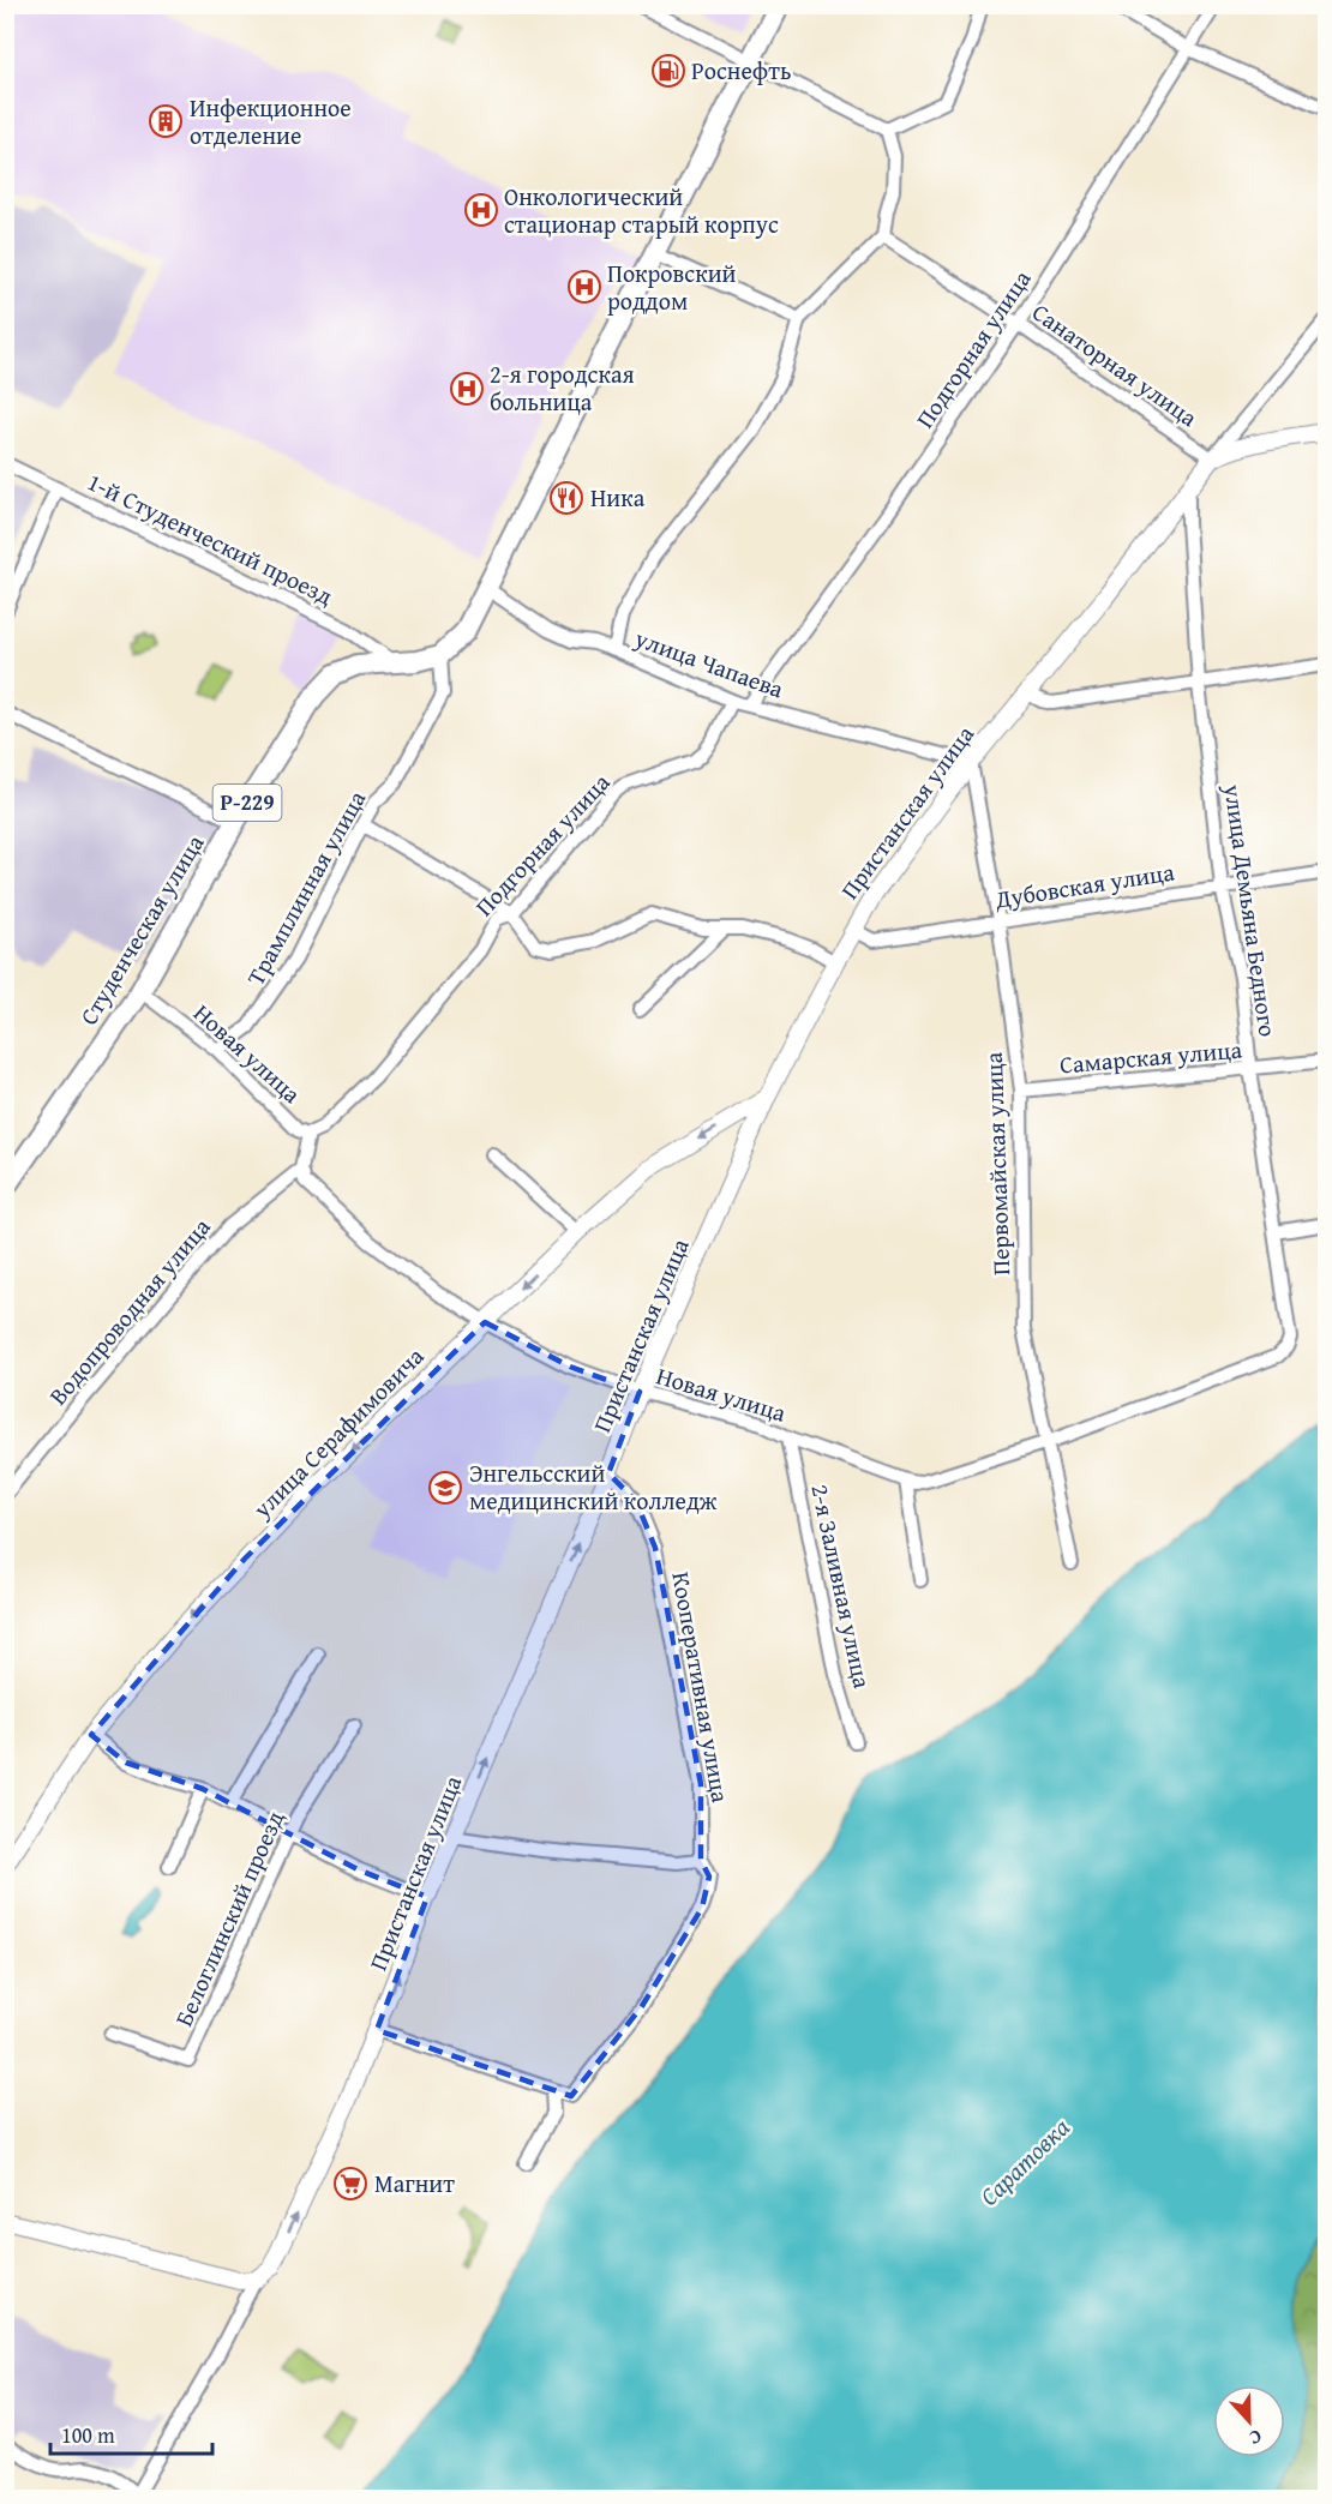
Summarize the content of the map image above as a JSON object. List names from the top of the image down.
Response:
{
  "streets": {
    "main road": ["Р-229", "Студенческая улица"],
    "street": [
      "Подгорная улица",
      "Санаторная улица",
      "1-й Студенческий проезд",
      "улица Чапаева",
      "Пристанская улица",
      "Дубовская улица",
      "Трамплинная улица",
      "улица Демьяна Бедного",
      "Новая улица",
      "Самарская улица",
      "Первомайская улица",
      "Водопроводная улица",
      "улица Серафимовича",
      "2-я Заливная улица",
      "Кооперативная улица",
      "Белоглинский проезд"
    ]
  },
  "crossings": [
    ["Подгорная улица", "Санаторная улица"],
    ["Подгорная улица", "улица Чапаева"],
    ["Подгорная улица", "Новая улица"],
    ["Санаторная улица", "Пристанская улица"],
    ["1-й Студенческий проезд", "Р-229"],
    ["1-й Студенческий проезд", "Студенческая улица"],
    ["улица Чапаева", "Пристанская улица"],
    ["улица Чапаева", "Первомайская улица"],
    ["Р-229", "Трамплинная улица"],
    ["Р-229", "Студенческая улица"],
    ["Пристанская улица", "Дубовская улица"],
    ["Пристанская улица", "улица Демьяна Бедного"],
    ["Пристанская улица", "Новая улица"],
    ["Пристанская улица", "Первомайская улица"],
    ["Пристанская улица", "улица Серафимовича"],
    ["Пристанская улица", "Кооперативная улица"],
    ["Дубовская улица", "улица Демьяна Бедного"],
    ["Дубовская улица", "Первомайская улица"],
    ["Трамплинная улица", "Новая улица"],
    ["улица Демьяна Бедного", "Новая улица"],
    ["улица Демьяна Бедного", "Самарская улица"],
    ["Студенческая улица", "Новая улица"],
    ["Новая улица", "Первомайская улица"],
    ["Новая улица", "Водопроводная улица"],
    ["Новая улица", "улица Серафимовича"],
    ["Новая улица", "2-я Заливная улица"],
    ["Самарская улица", "Первомайская улица"]
  ],
  "one_way": ["улица Серафимовича"],
  "water": ["Саратовка"],
  "places": {
    "fuel station": ["Роснефть"],
    "building": ["Инфекционное отделение"],
    "hospital": ["Онкологический стационар старый корпус", "Покровский роддом", "2-я городская больница"],
    "restaurant": ["Ника"],
    "school or university": ["Энгельсский медицинский колледж"],
    "supermarket": ["Магнит"]
  },
  "scale_bar": "100 m",
  "north": "bottom"
}
